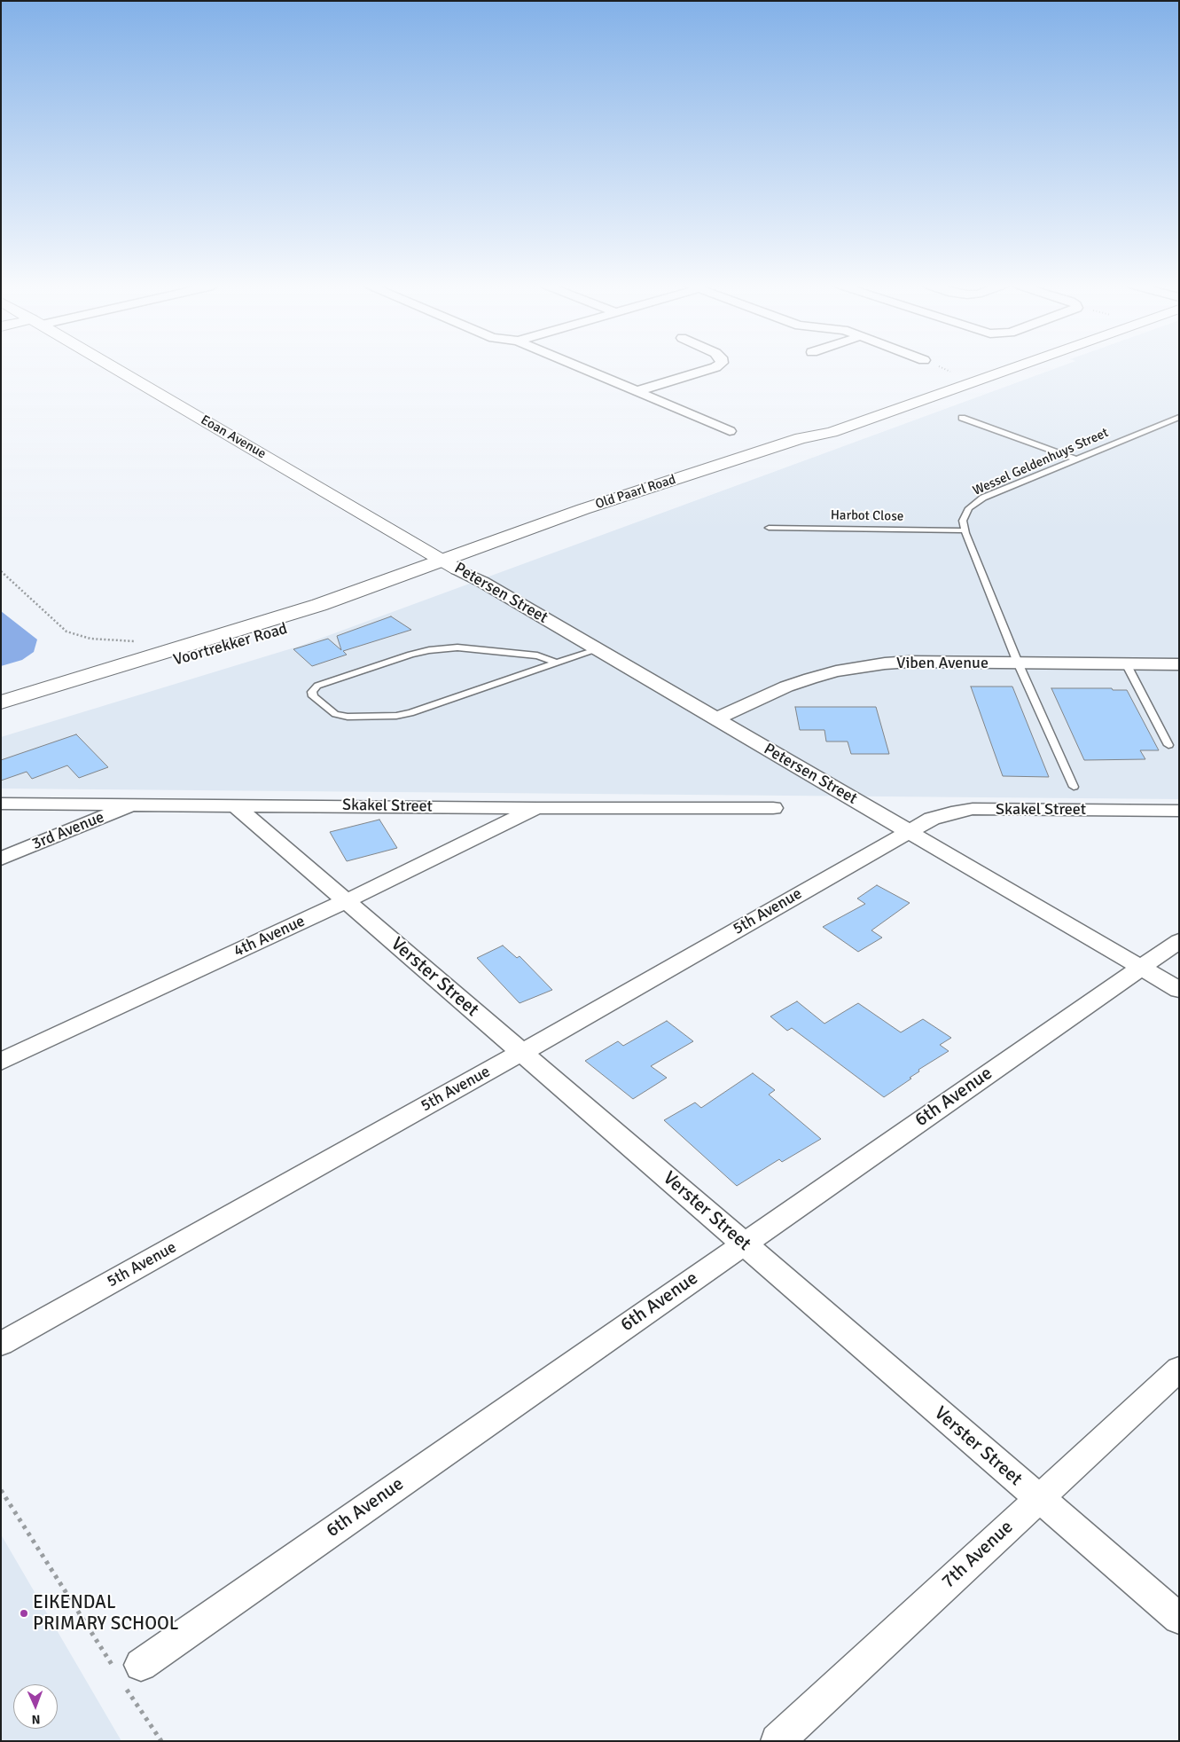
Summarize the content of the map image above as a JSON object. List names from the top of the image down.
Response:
{
  "streets": {
    "main road": ["Eoan Avenue", "Old Paarl Road", "Voortrekker Road"],
    "street": [
      "Petersen Street",
      "Viben Avenue",
      "Skakel Street",
      "3rd Avenue",
      "5th Avenue",
      "4th Avenue",
      "Verster Street",
      "6th Avenue",
      "7th Avenue"
    ],
    "lane": ["Wessel Geldenhuys Street", "Harbot Close"]
  },
  "crossings": [
    ["Eoan Avenue", "Old Paarl Road"],
    ["Eoan Avenue", "Petersen Street"],
    ["Eoan Avenue", "Voortrekker Road"],
    ["Wessel Geldenhuys Street", "Harbot Close"],
    ["Old Paarl Road", "Petersen Street"],
    ["Old Paarl Road", "Voortrekker Road"],
    ["Petersen Street", "Voortrekker Road"],
    ["Petersen Street", "Viben Avenue"],
    ["Petersen Street", "Skakel Street"],
    ["Petersen Street", "5th Avenue"],
    ["Petersen Street", "6th Avenue"],
    ["Skakel Street", "3rd Avenue"],
    ["Skakel Street", "5th Avenue"],
    ["Skakel Street", "4th Avenue"],
    ["Skakel Street", "Verster Street"],
    ["5th Avenue", "Verster Street"],
    ["4th Avenue", "Verster Street"],
    ["Verster Street", "6th Avenue"],
    ["Verster Street", "7th Avenue"]
  ],
  "places": ["EIKENDAL PRIMARY SCHOOL"],
  "north": "bottom"
}
